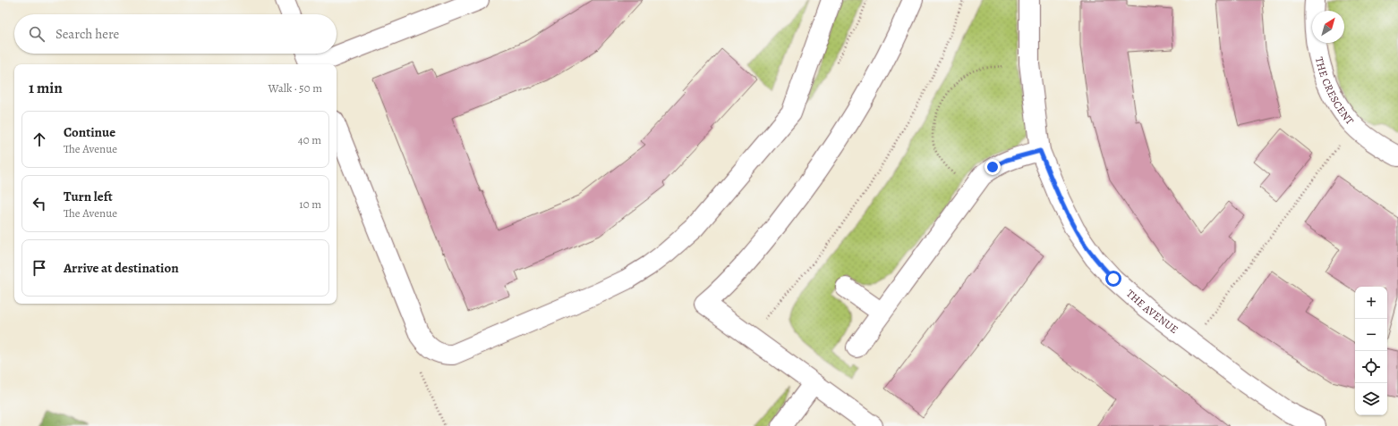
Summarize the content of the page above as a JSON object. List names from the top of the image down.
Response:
{
  "streets": {
    "street": ["THE CRESCENT", "THE AVENUE"]
  },
  "north": "top right",
  "page": {
    "search": "Search here",
    "heading": ["1 min", "Walk · 50 m"],
    "list": [
      ["Continue", "The Avenue", "40 m"],
      ["Turn left", "The Avenue", "10 m"],
      "Arrive at destination"
    ],
    "map_buttons": ["+", "−"]
  }
}
